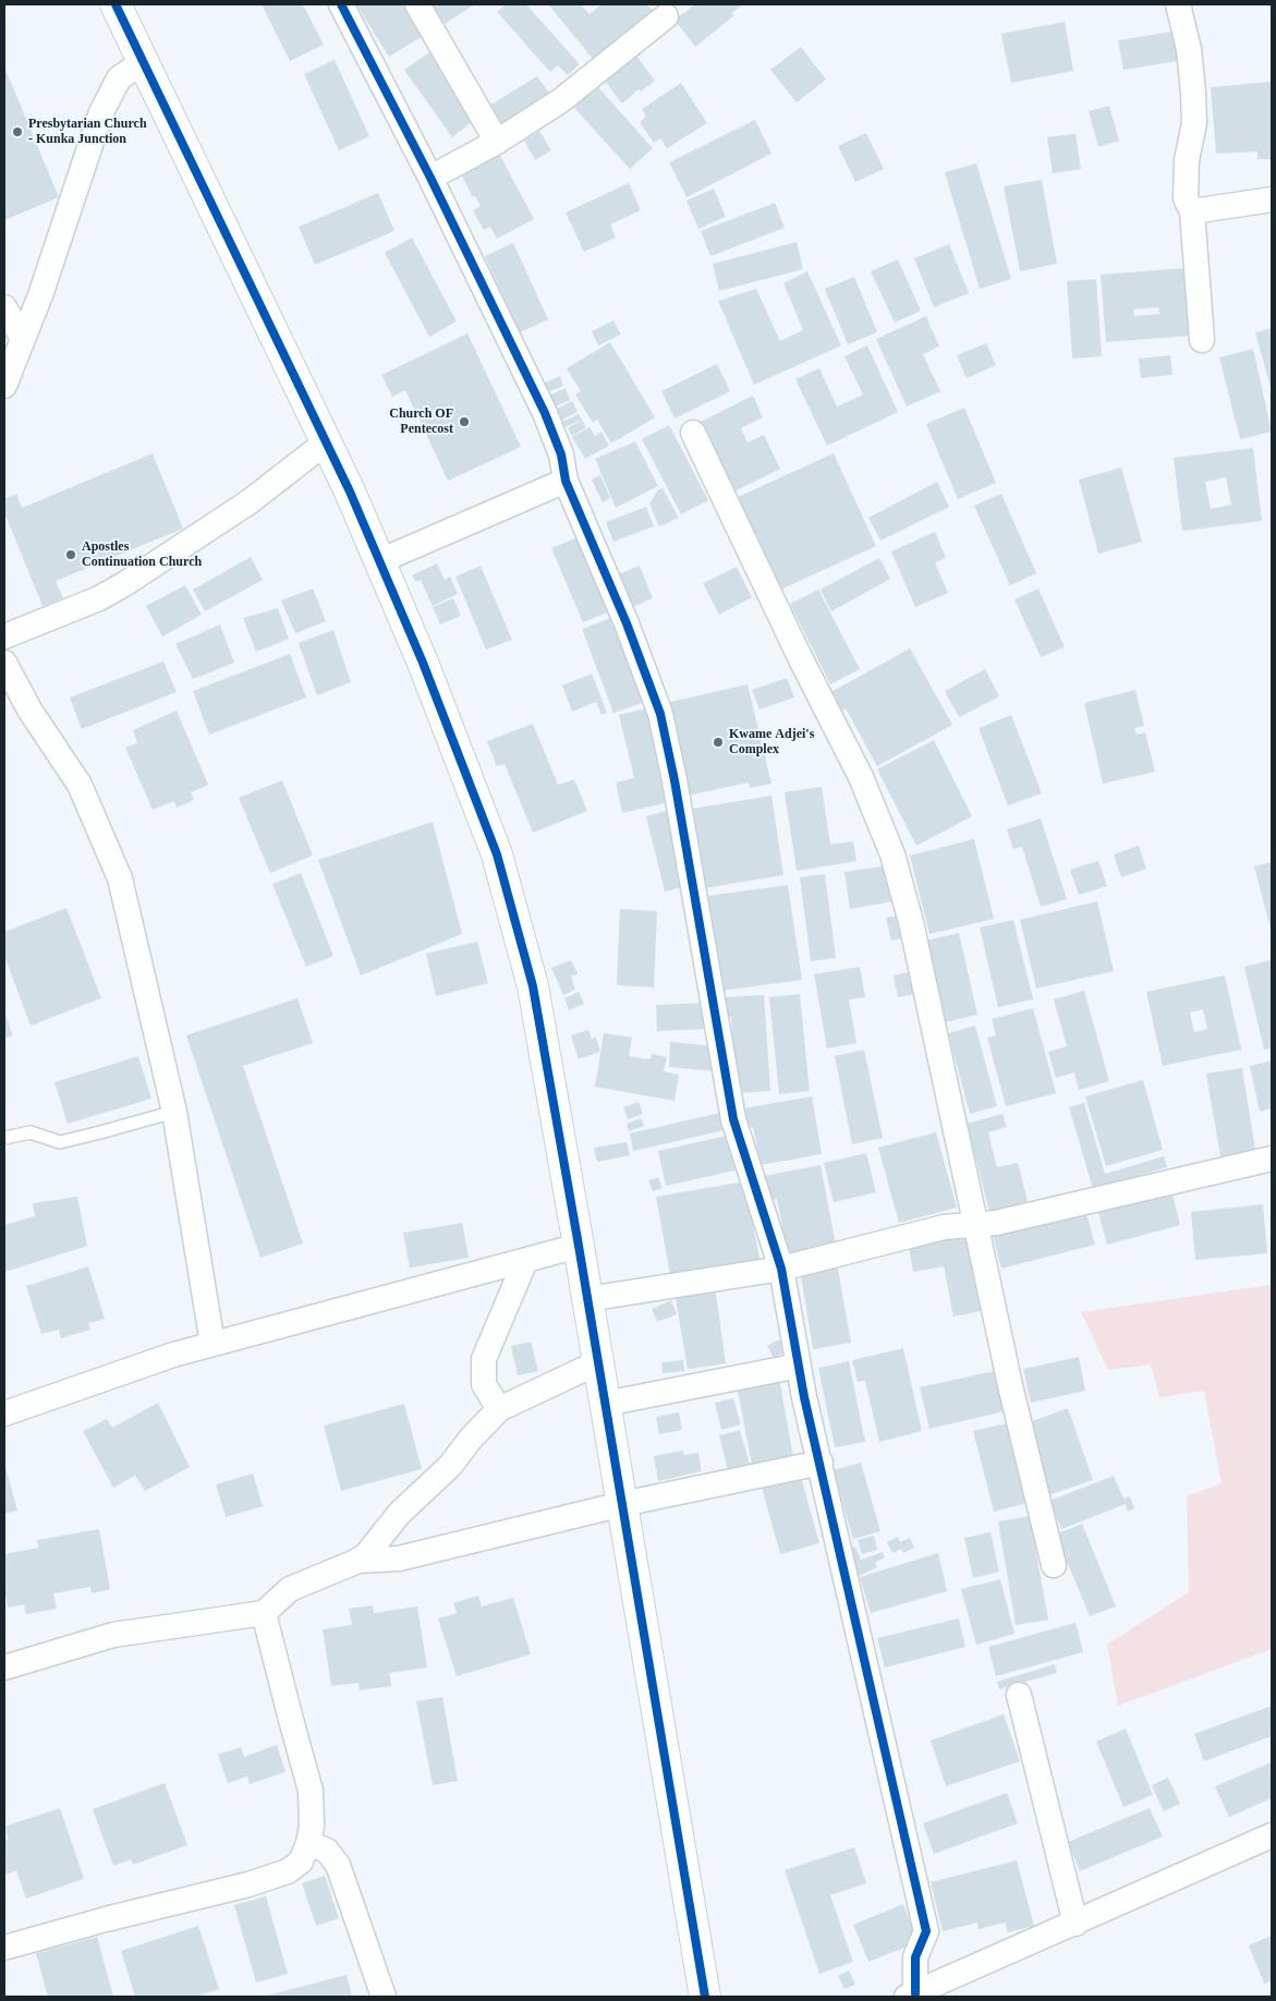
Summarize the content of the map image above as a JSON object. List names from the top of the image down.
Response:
{
  "places": [
    "Presbytarian Church - Kunka Junction",
    "Church OF Pentecost",
    "Apostles Continuation Church",
    "Kwame Adjei's Complex"
  ]
}
